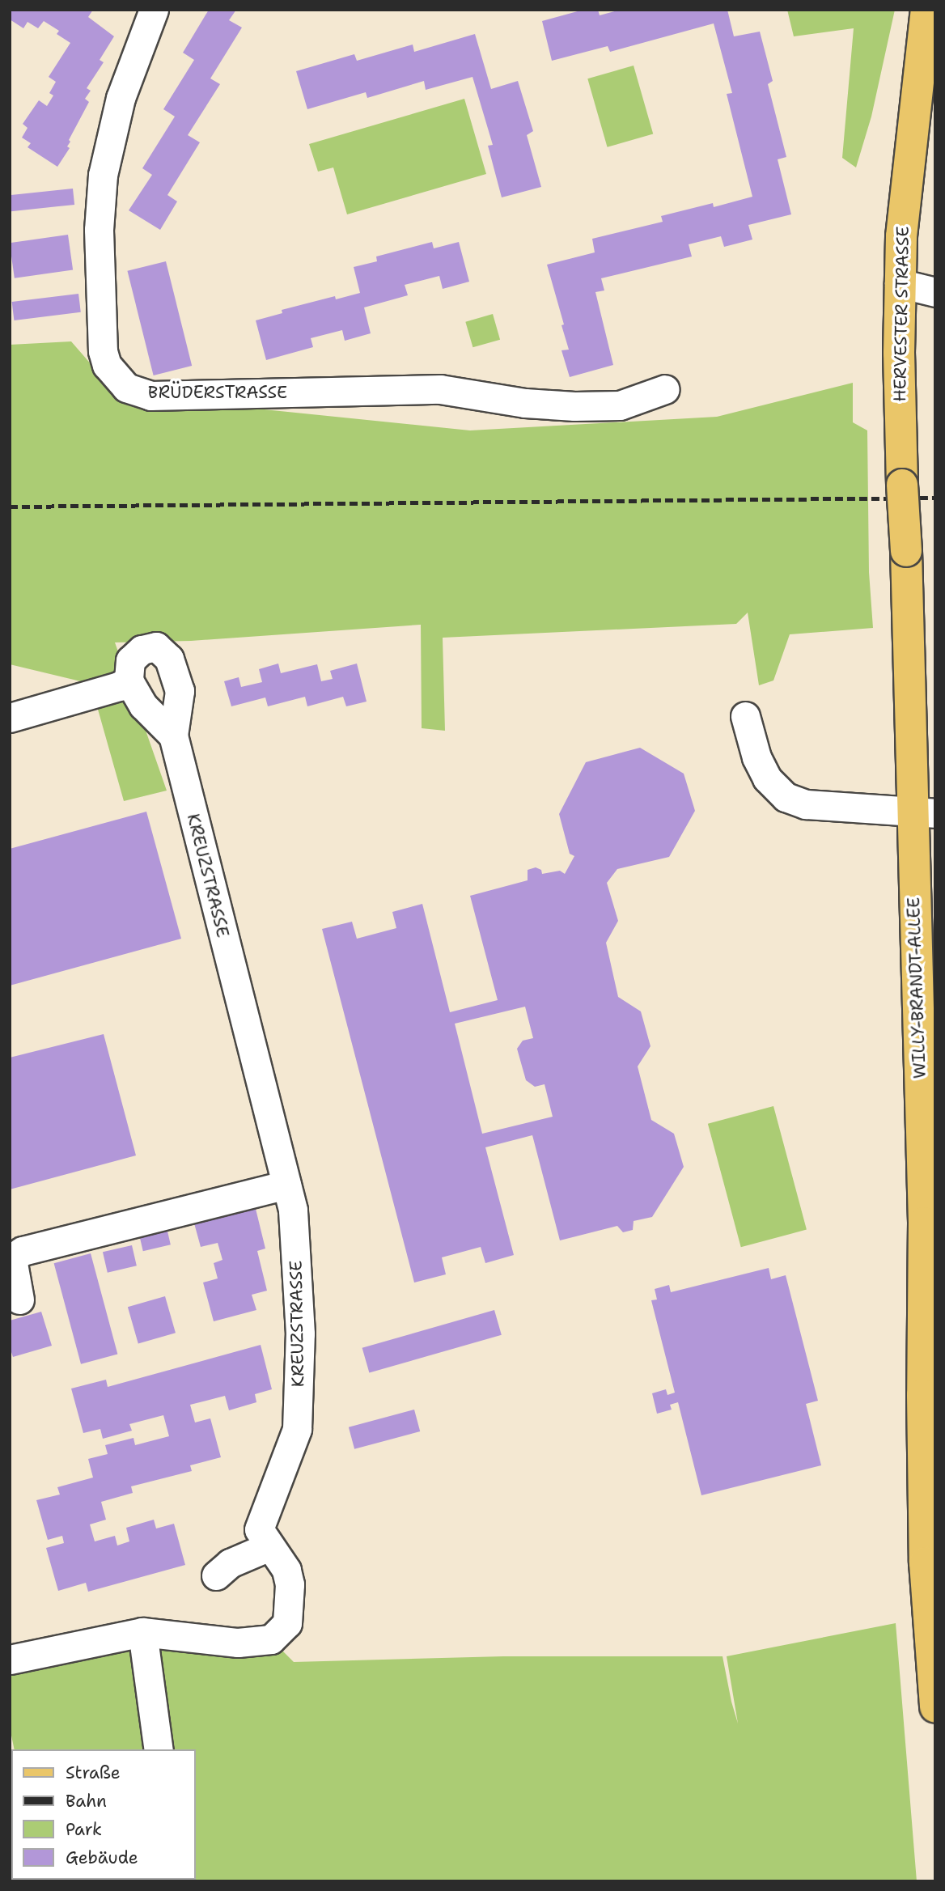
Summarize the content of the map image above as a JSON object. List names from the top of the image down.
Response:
{
  "streets": {
    "main road": ["HERVESTER STRASSE", "WILLY-BRANDT-ALLEE"],
    "street": ["BRÜDERSTRASSE", "KREUZSTRASSE"]
  },
  "crossings": [
    ["HERVESTER STRASSE", "WILLY-BRANDT-ALLEE"]
  ],
  "legend": [
    "Straße",
    "Bahn",
    "Park",
    "Gebäude"
  ]
}
